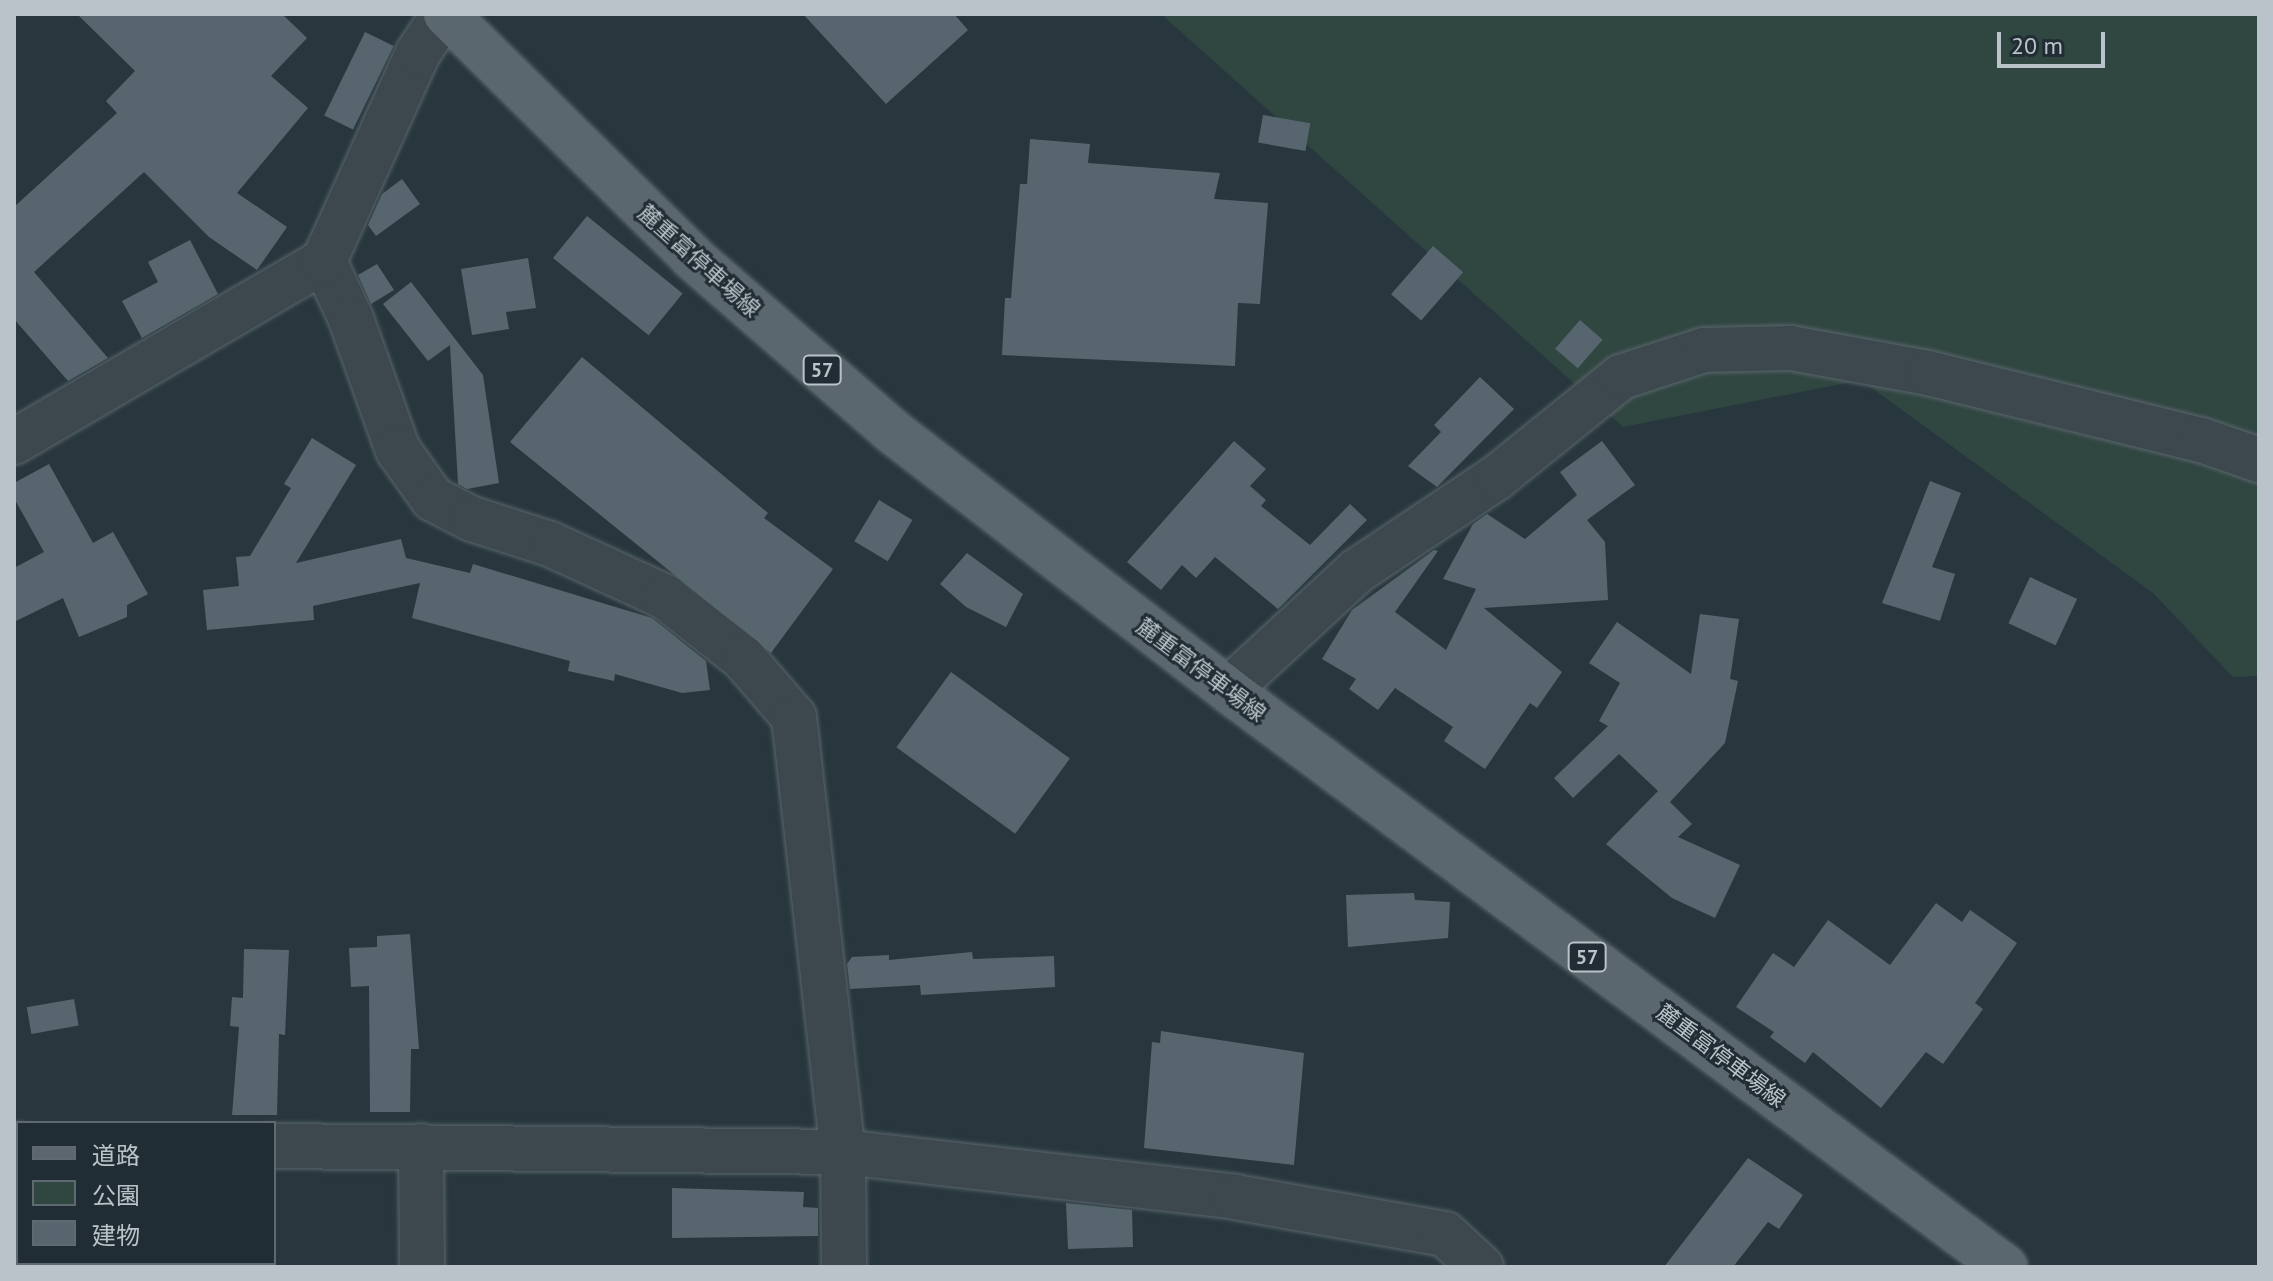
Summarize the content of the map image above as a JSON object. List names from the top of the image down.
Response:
{
  "streets": {
    "main road": ["麓重富停車場線", "57"]
  },
  "legend": ["道路", "公園", "建物"],
  "scale_bar": "20 m"
}
